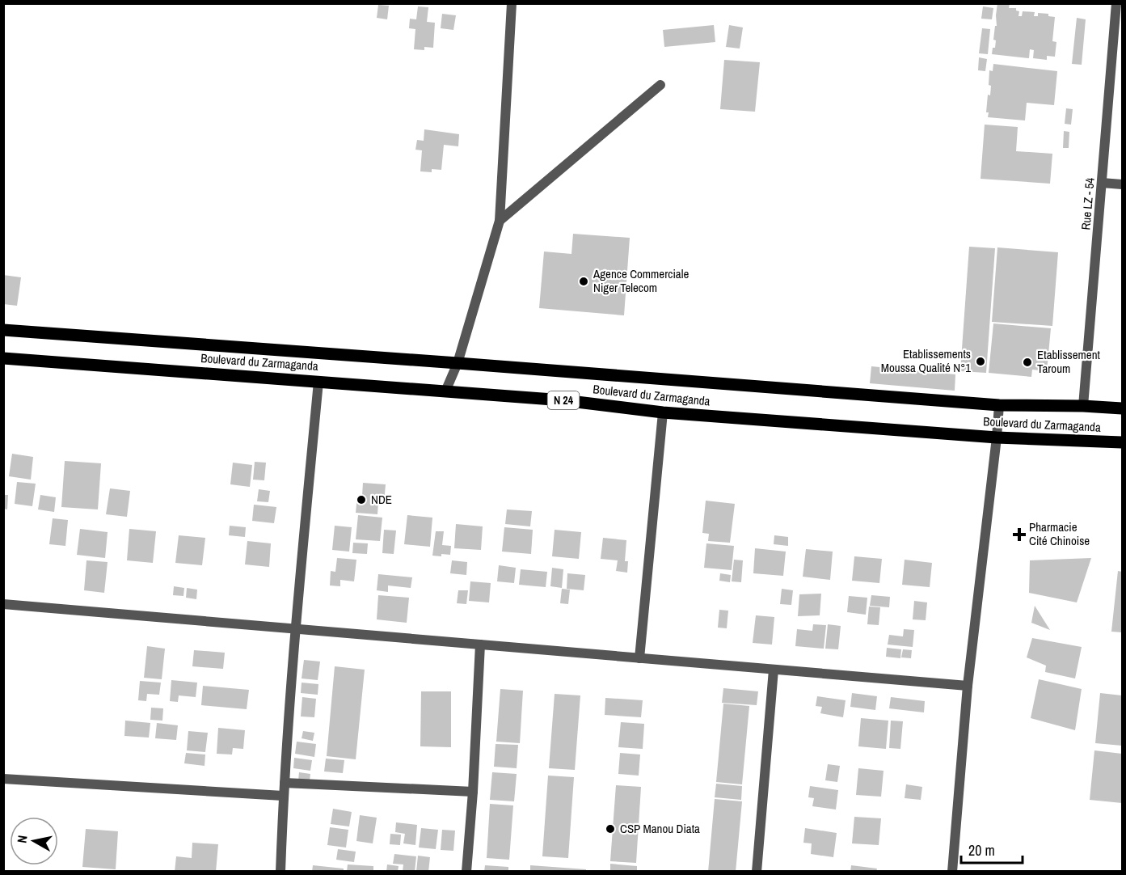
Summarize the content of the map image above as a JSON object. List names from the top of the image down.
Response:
{
  "streets": {
    "main road": ["Boulevard du Zarmaganda", "N 24"],
    "street": ["Rue LZ - 54"]
  },
  "crossings": [
    ["Rue LZ - 54", "Boulevard du Zarmaganda"]
  ],
  "places": {
    "other": [
      "Agence Commerciale Niger Telecom",
      "Etablissements Moussa Qualité N°1",
      "Etablissement Taroum",
      "NDE",
      "CSP Manou Diata"
    ],
    "health": ["Pharmacie Cité Chinoise"]
  },
  "scale_bar": "20 m",
  "north": "left"
}
